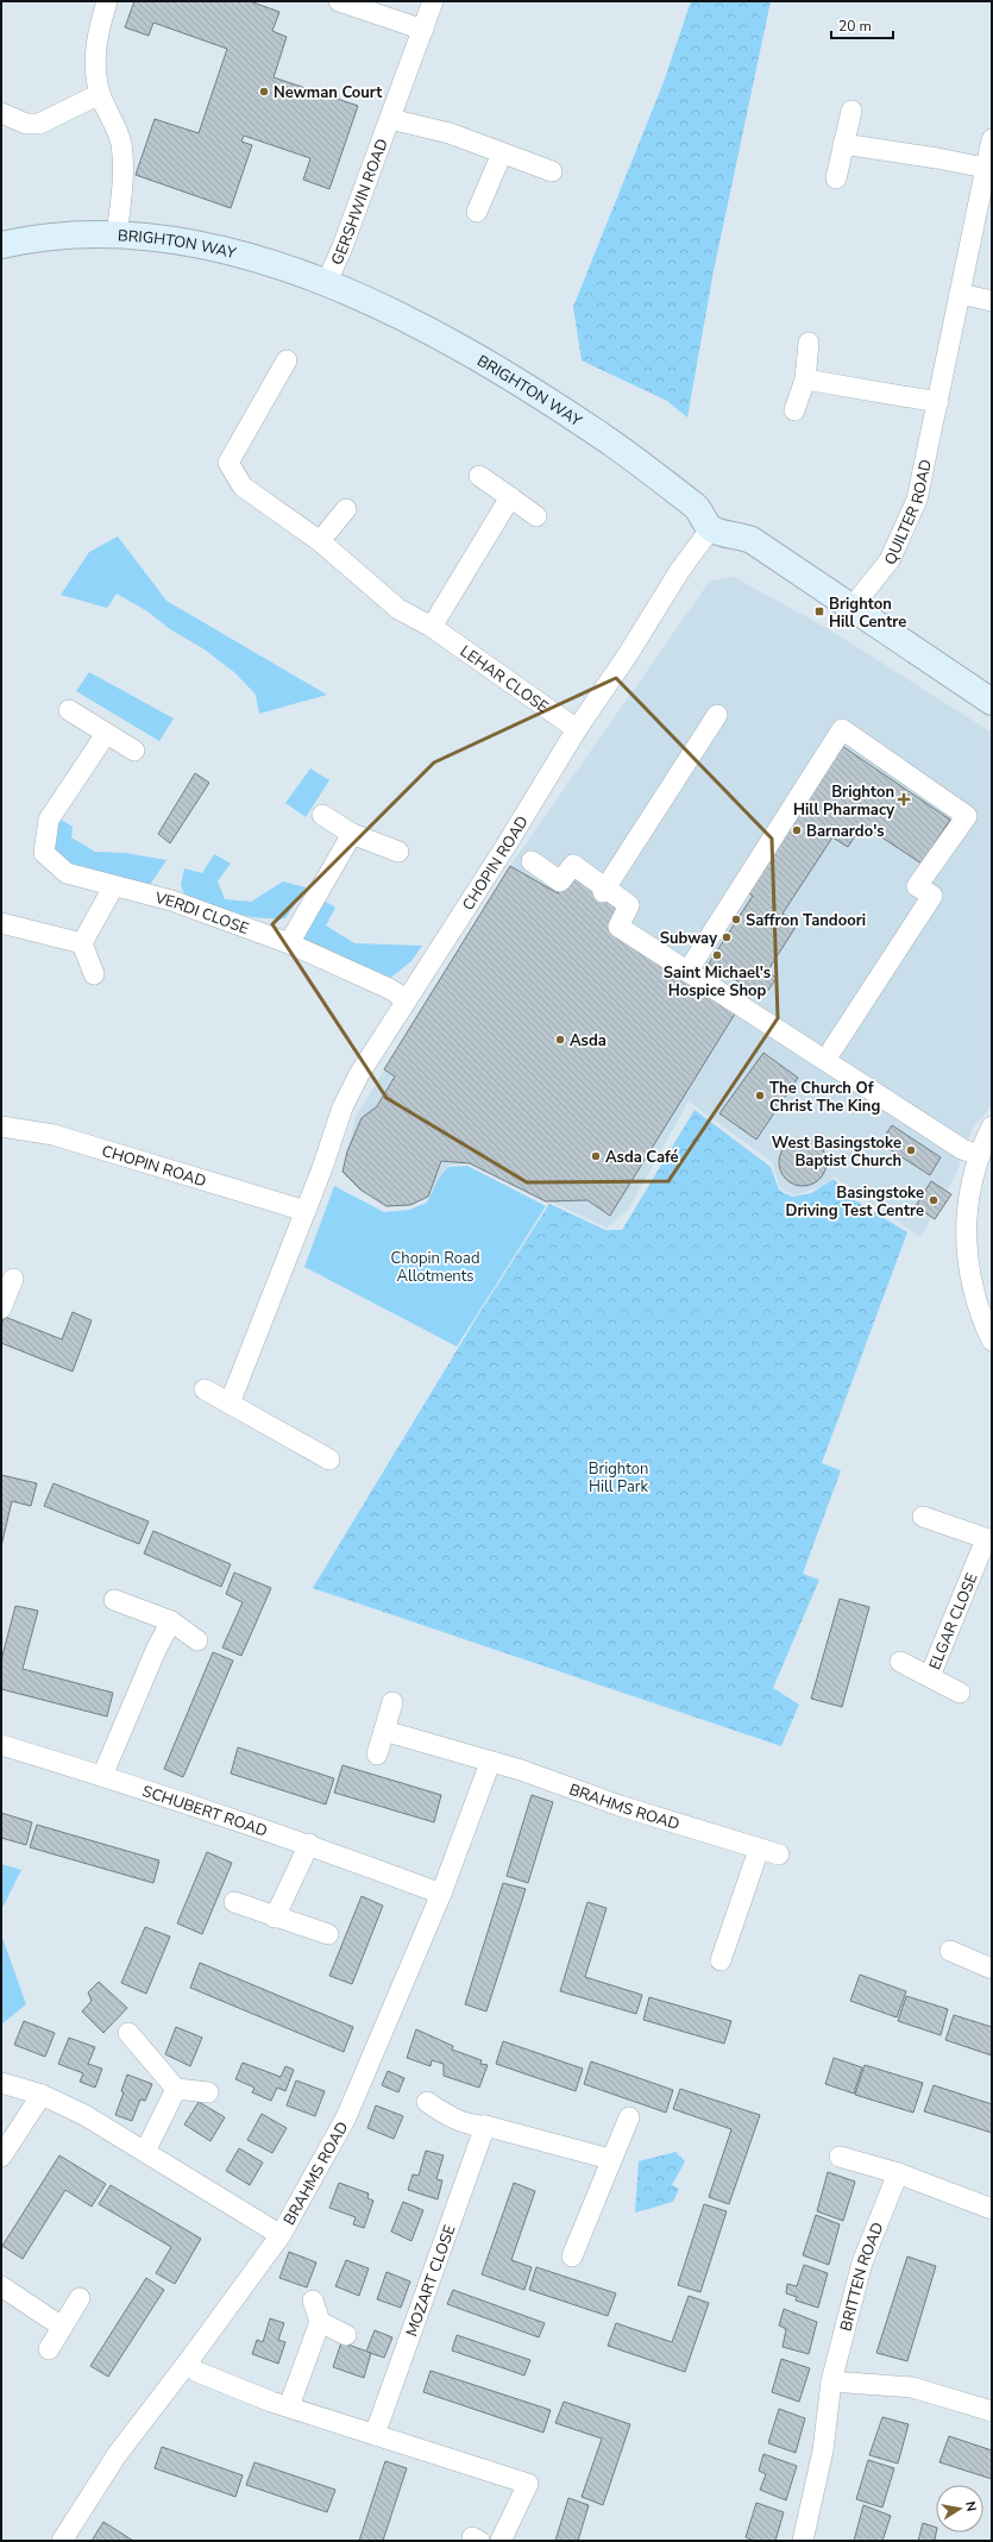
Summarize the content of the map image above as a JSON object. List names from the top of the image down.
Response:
{
  "streets": {
    "street": [
      "GERSHWIN ROAD",
      "BRIGHTON WAY",
      "QUILTER ROAD",
      "LEHAR CLOSE",
      "CHOPIN ROAD",
      "VERDI CLOSE",
      "ELGAR CLOSE",
      "BRAHMS ROAD",
      "SCHUBERT ROAD",
      "BRITTEN ROAD",
      "MOZART CLOSE"
    ]
  },
  "crossings": [
    ["GERSHWIN ROAD", "BRIGHTON WAY"],
    ["BRIGHTON WAY", "CHOPIN ROAD"],
    ["LEHAR CLOSE", "CHOPIN ROAD"],
    ["CHOPIN ROAD", "VERDI CLOSE"],
    ["BRAHMS ROAD", "SCHUBERT ROAD"]
  ],
  "parks": ["Chopin Road Allotments", "Brighton Hill Park"],
  "places": {
    "other": [
      "Newman Court",
      "Barnardo's",
      "Saffron Tandoori",
      "Subway",
      "Saint Michael's Hospice Shop",
      "Asda",
      "The Church Of Christ The King",
      "West Basingstoke Baptist Church",
      "Asda Café",
      "Basingstoke Driving Test Centre"
    ],
    "transit": ["Brighton Hill Centre"],
    "health": ["Brighton Hill Pharmacy"]
  },
  "scale_bar": "20 m",
  "north": "right"
}
